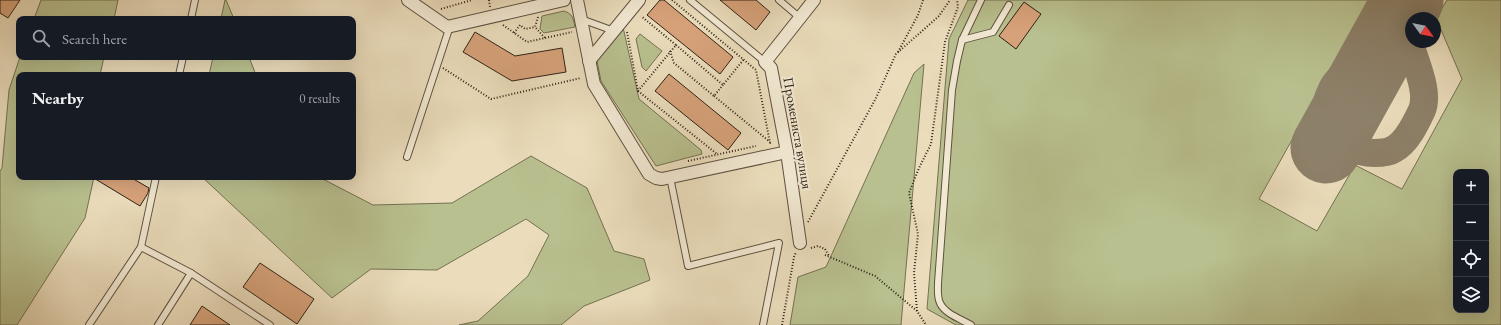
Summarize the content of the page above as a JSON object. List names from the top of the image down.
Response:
{
  "streets": {
    "street": ["Промениста вулиця"]
  },
  "north": "bottom right",
  "page": {
    "search": "Search here",
    "heading": ["Nearby", "0 results"],
    "map_buttons": ["+", "−"]
  }
}
